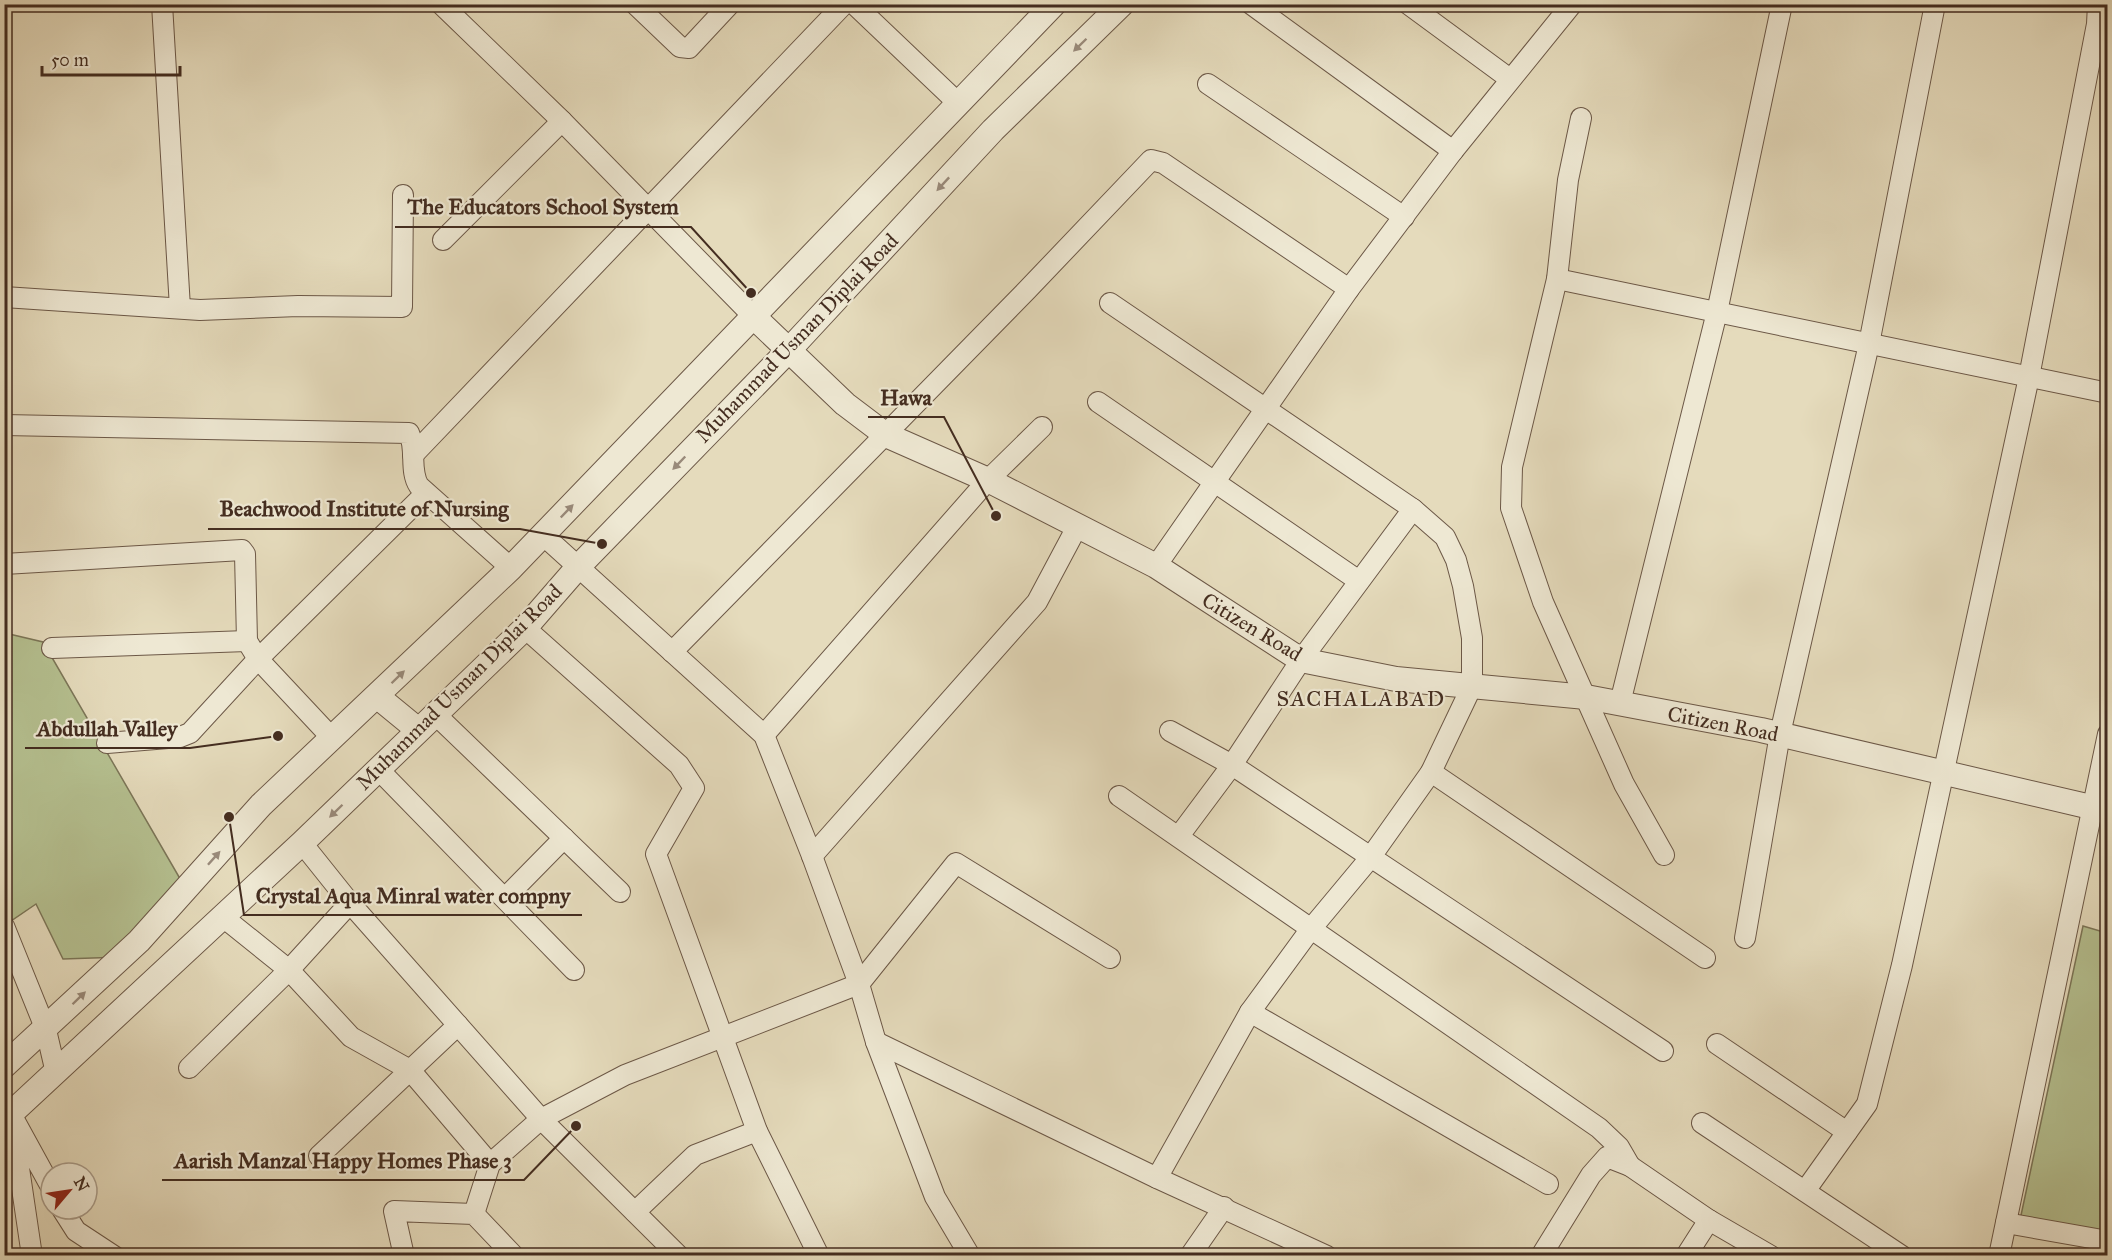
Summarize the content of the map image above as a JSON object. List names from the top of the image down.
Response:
{
  "streets": {
    "street": ["Muhammad Usman Diplai Road", "Citizen Road"]
  },
  "crossings": [
    ["Muhammad Usman Diplai Road", "Citizen Road"]
  ],
  "districts": ["SACHALABAD"],
  "places": [
    "The Educators School System",
    "Hawa",
    "Beachwood Institute of Nursing",
    "Abdullah Valley",
    "Crystal Aqua Minral water compny",
    "Aarish Manzal Happy Homes Phase 3"
  ],
  "scale_bar": "50 m",
  "north": "top right"
}
